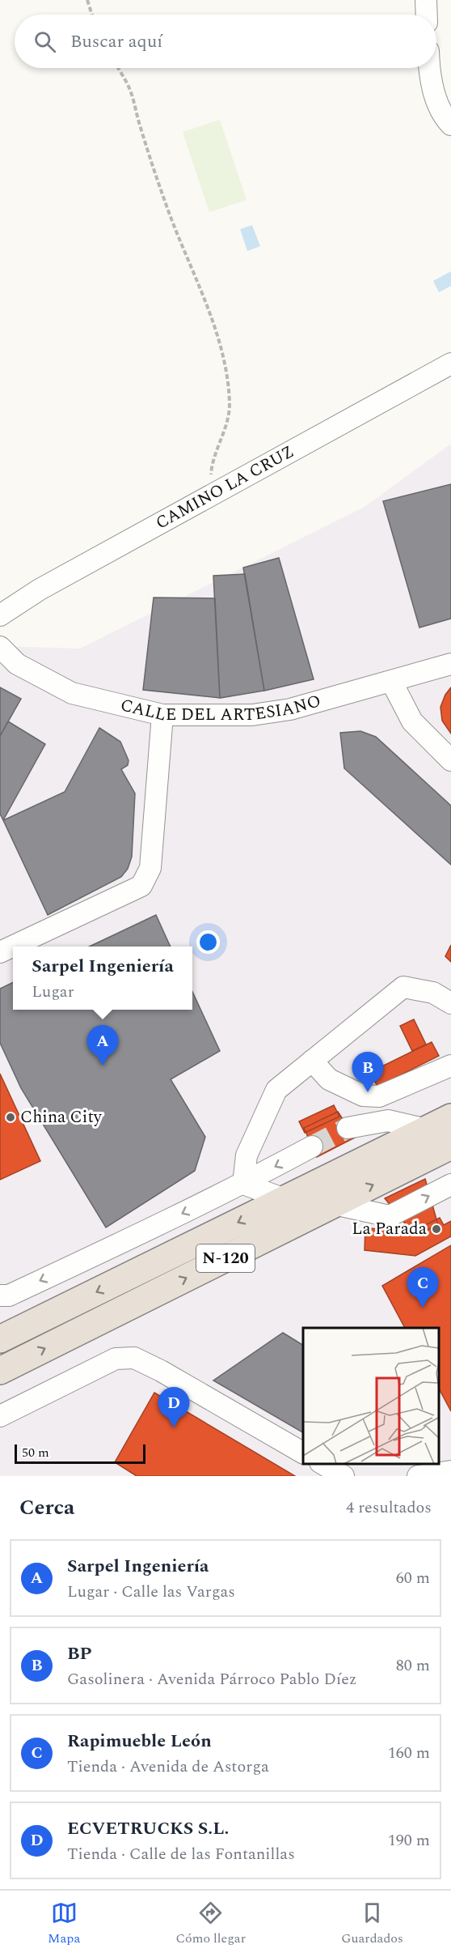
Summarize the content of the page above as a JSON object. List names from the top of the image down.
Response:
{
  "streets": {
    "highway": ["N-120"],
    "street": ["CAMINO LA CRUZ", "CALLE DEL ARTESIANO"]
  },
  "places": ["China City", "La Parada"],
  "scale_bar": "50 m",
  "page": {
    "search": "Buscar aquí",
    "popup": ["Sarpel Ingeniería", "Lugar"],
    "pins": [
      "A",
      "B",
      "C",
      "D"
    ],
    "scale": "50 m",
    "heading": ["Cerca", "4 resultados"],
    "list": [
      {
        "mark": "A",
        "name": "Sarpel Ingeniería",
        "note": "Lugar · Calle las Vargas",
        "value": "60 m"
      },
      {
        "mark": "B",
        "name": "BP",
        "note": "Gasolinera · Avenida Párroco Pablo Díez",
        "value": "80 m"
      },
      {
        "mark": "C",
        "name": "Rapimueble León",
        "note": "Tienda · Avenida de Astorga",
        "value": "160 m"
      },
      {
        "mark": "D",
        "name": "ECVETRUCKS S.L.",
        "note": "Tienda · Calle de las Fontanillas",
        "value": "190 m"
      }
    ],
    "nav": ["Mapa", "Cómo llegar", "Guardados"]
  }
}
